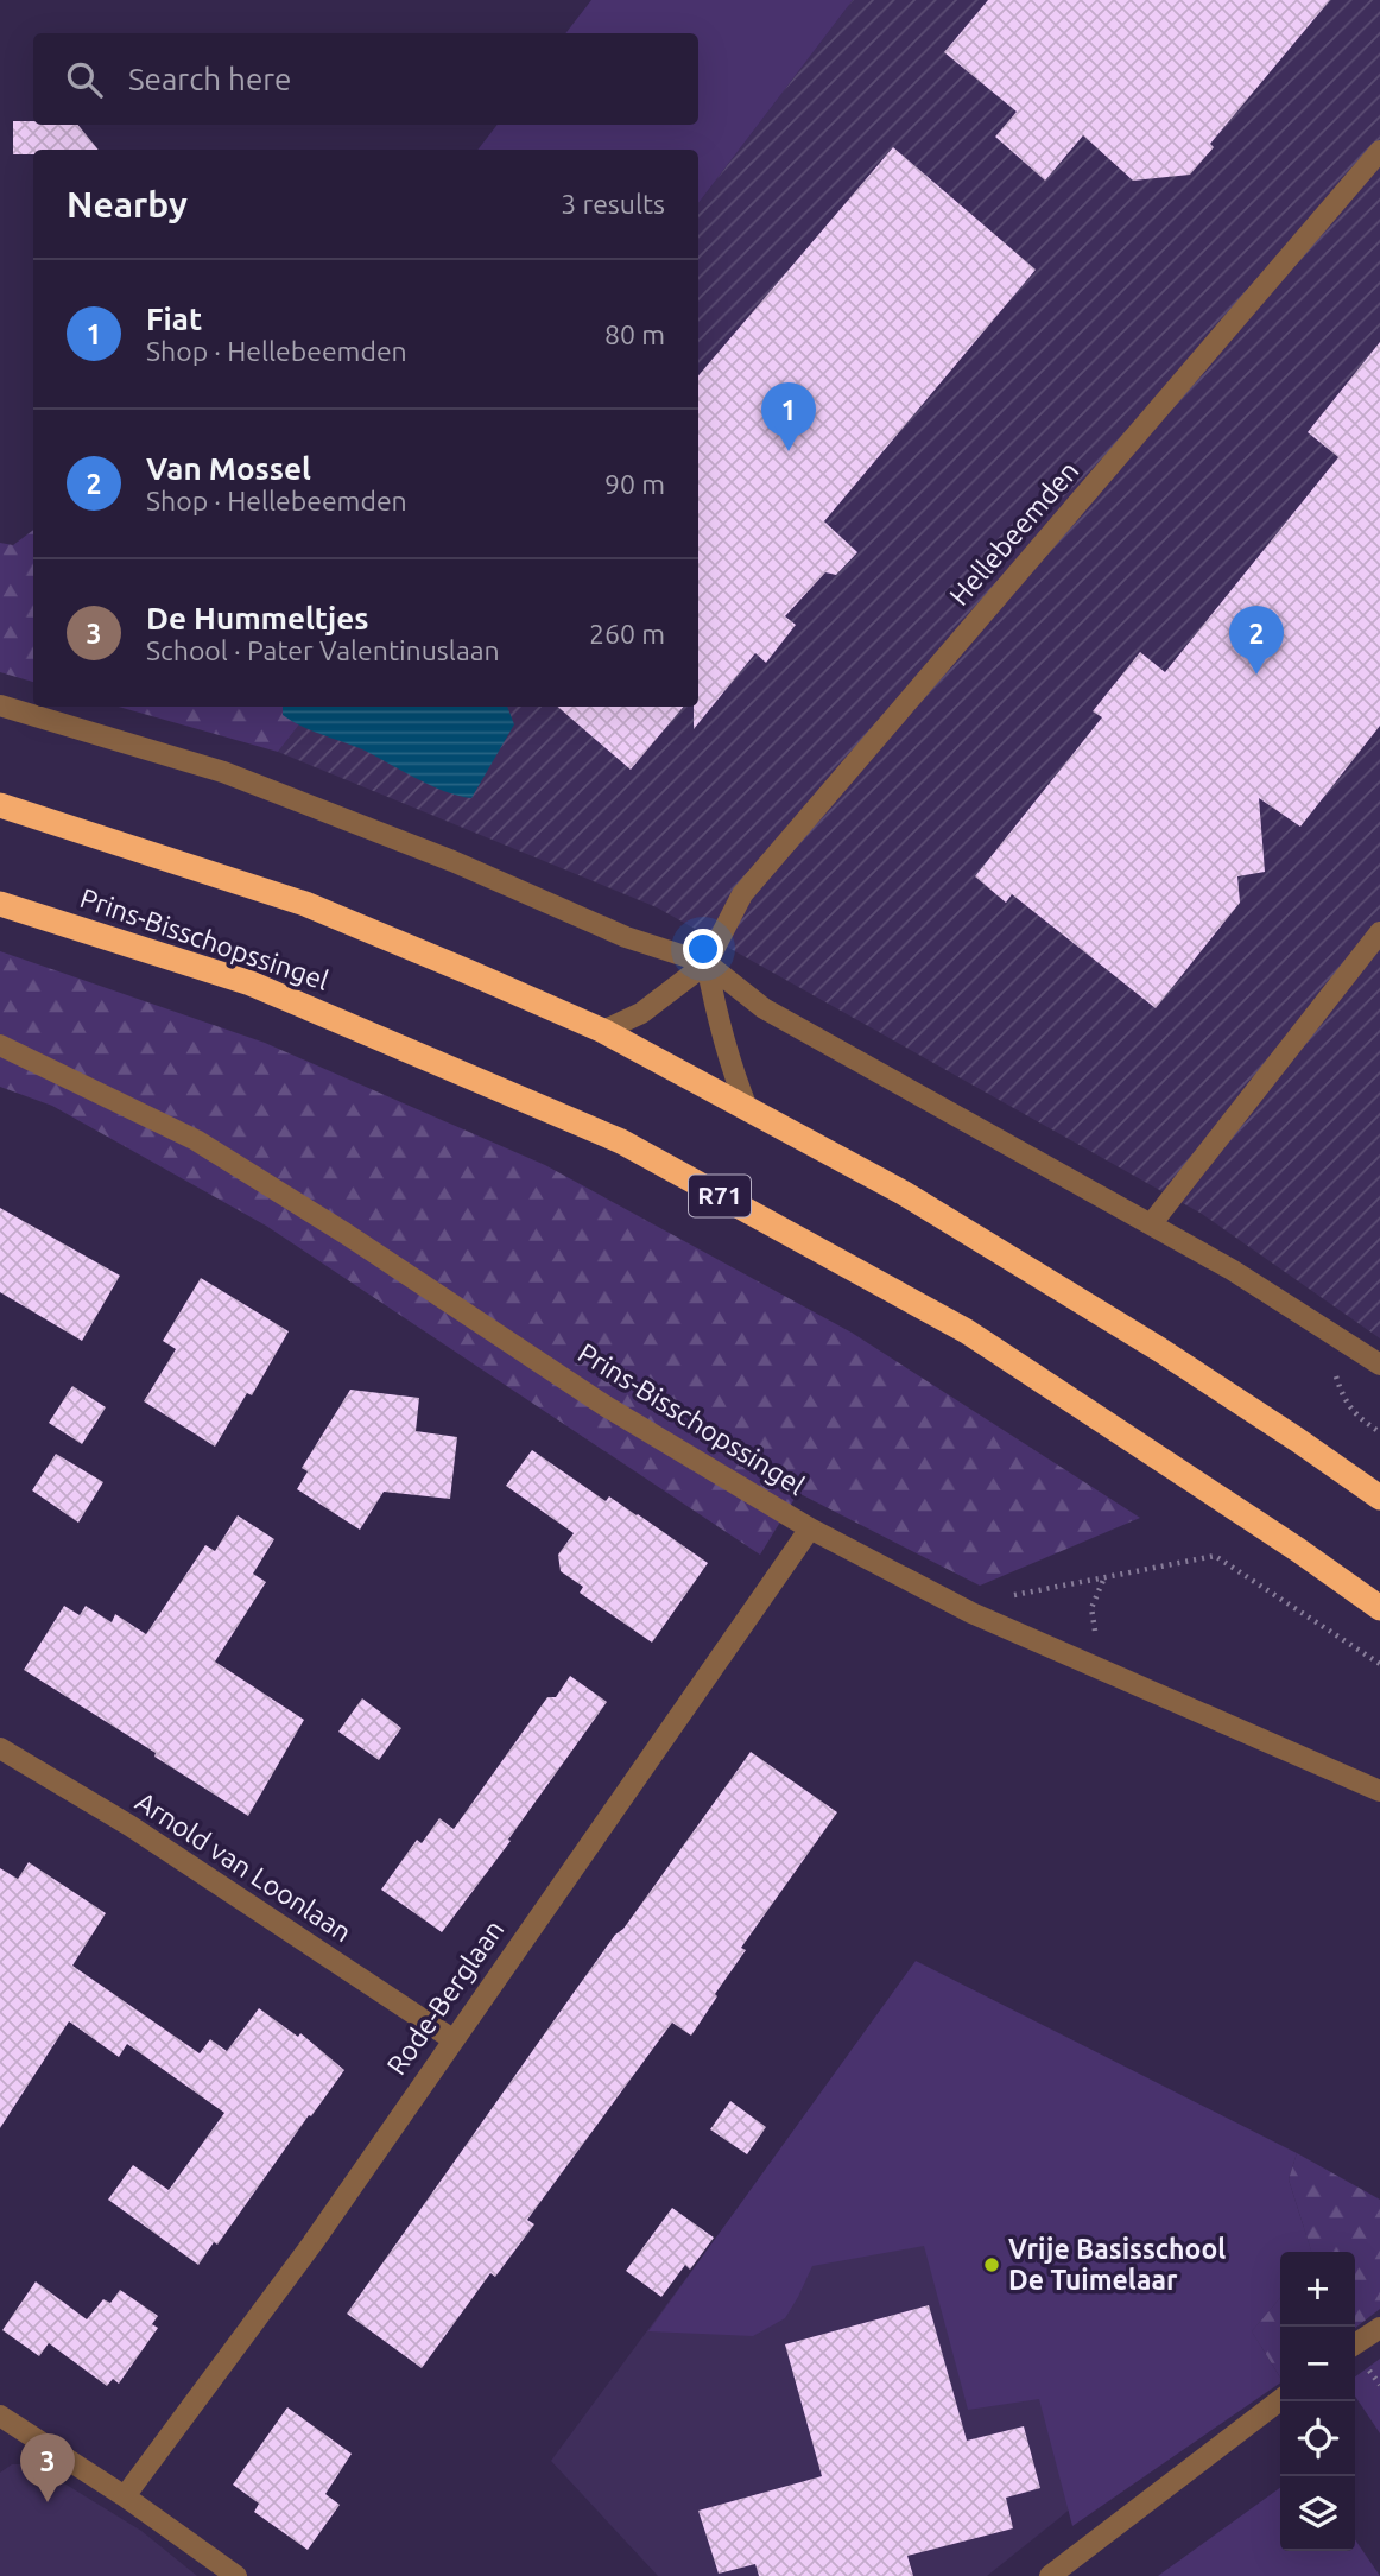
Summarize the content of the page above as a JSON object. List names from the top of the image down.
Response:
{
  "streets": {
    "highway": ["Prins-Bisschopssingel", "R71"],
    "street": ["Hellebeemden", "Arnold van Loonlaan", "Rode-Berglaan"]
  },
  "crossings": [
    ["Prins-Bisschopssingel", "Rode-Berglaan"],
    ["Arnold van Loonlaan", "Rode-Berglaan"]
  ],
  "places": ["Vrije Basisschool De Tuimelaar"],
  "page": {
    "search": "Search here",
    "heading": ["Nearby", "3 results"],
    "list": [
      {
        "mark": "1",
        "name": "Fiat",
        "note": "Shop · Hellebeemden",
        "value": "80 m"
      },
      {
        "mark": "2",
        "name": "Van Mossel",
        "note": "Shop · Hellebeemden",
        "value": "90 m"
      },
      {
        "mark": "3",
        "name": "De Hummeltjes",
        "note": "School · Pater Valentinuslaan",
        "value": "260 m"
      }
    ],
    "pins": ["1", "2", "3"],
    "map_buttons": ["+", "−"]
  }
}
